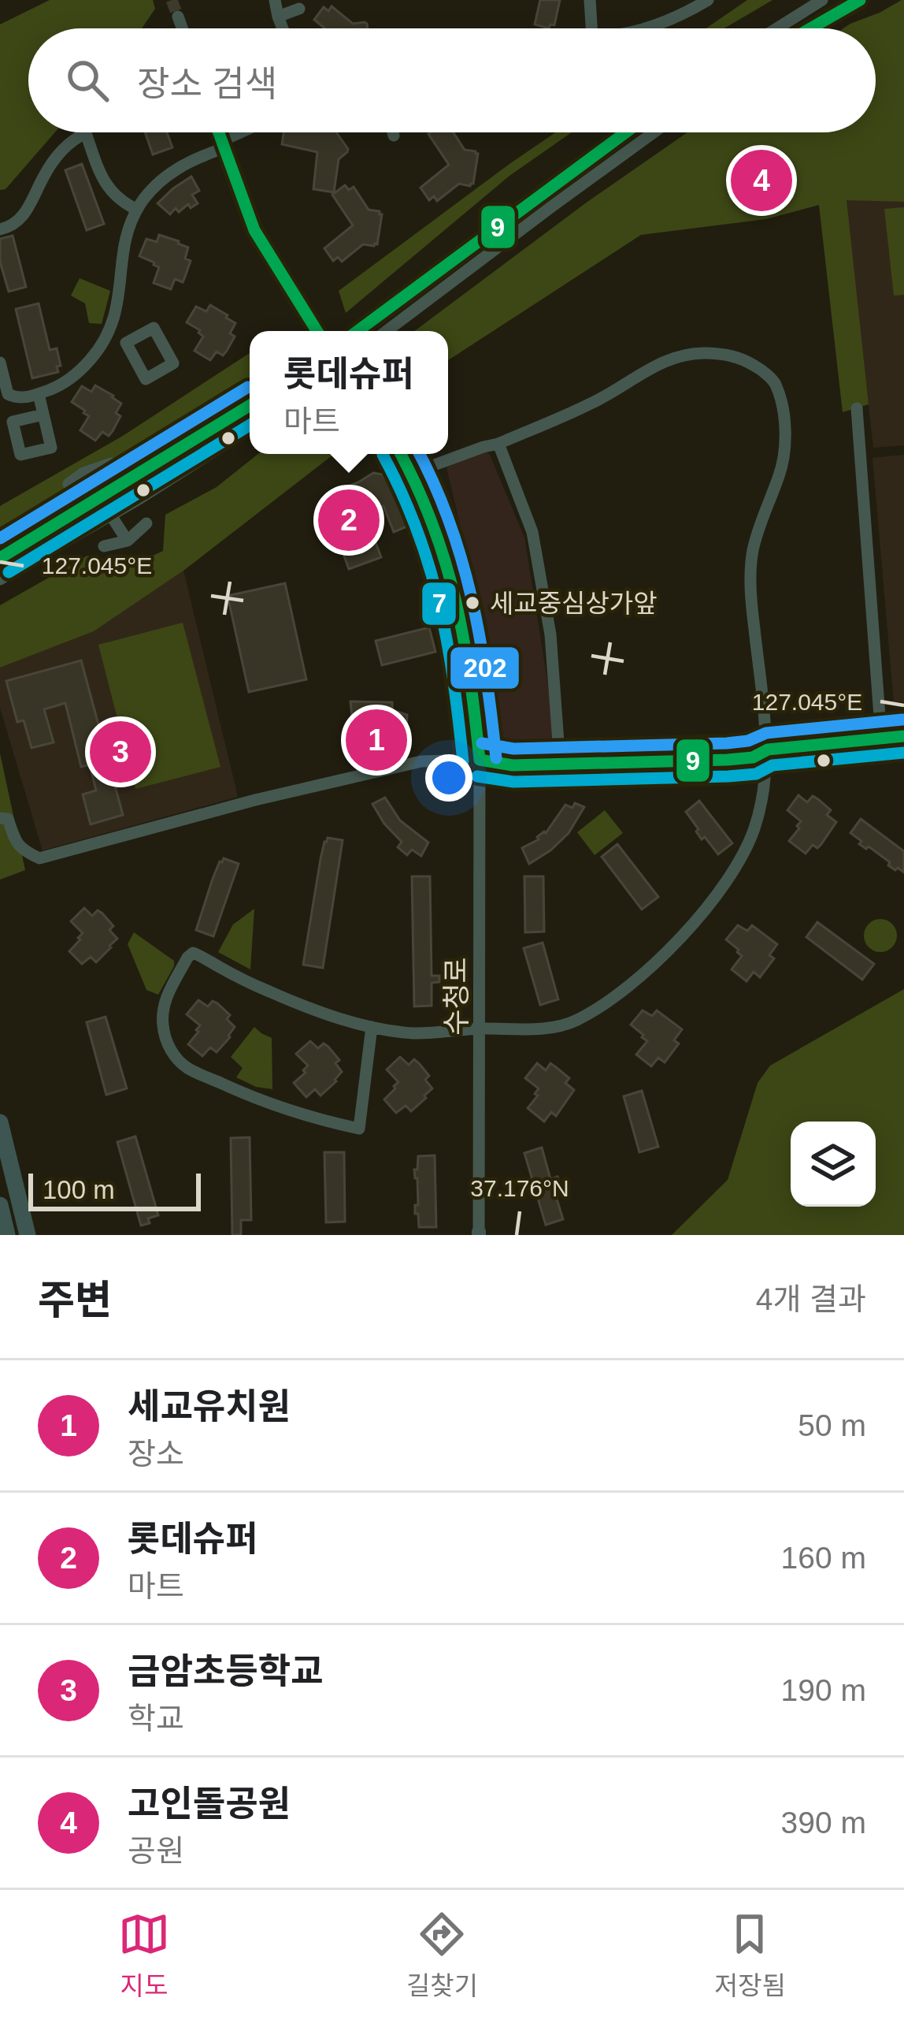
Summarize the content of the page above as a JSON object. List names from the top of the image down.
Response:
{
  "streets": {
    "street": ["수청로"]
  },
  "places": ["세교중심상가앞"],
  "lines": ["transit line 9", "transit line 202", "transit line 7"],
  "scale_bar": "100 m",
  "page": {
    "search": "장소 검색",
    "pins": [
      "4",
      "2",
      "1",
      "3"
    ],
    "popup": ["롯데슈퍼", "마트"],
    "scale": "100 m",
    "heading": ["주변", "4개 결과"],
    "list": [
      {
        "mark": "1",
        "name": "세교유치원",
        "note": "장소",
        "value": "50 m"
      },
      {
        "mark": "2",
        "name": "롯데슈퍼",
        "note": "마트",
        "value": "160 m"
      },
      {
        "mark": "3",
        "name": "금암초등학교",
        "note": "학교",
        "value": "190 m"
      },
      {
        "mark": "4",
        "name": "고인돌공원",
        "note": "공원",
        "value": "390 m"
      }
    ],
    "nav": ["지도", "길찾기", "저장됨"]
  },
  "coordinates": ["127.045°E", "37.176°N"]
}
